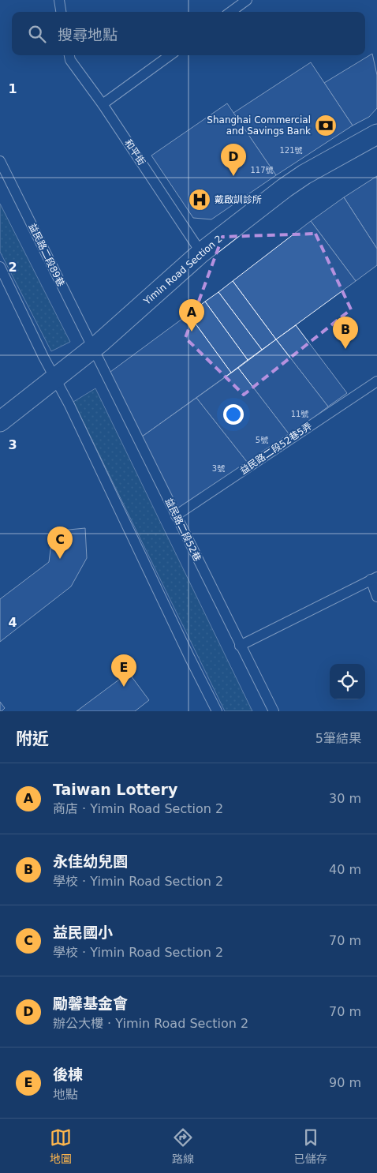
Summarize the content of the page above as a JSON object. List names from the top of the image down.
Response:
{
  "streets": {
    "street": ["Yimin Road Section 2"],
    "lane": [
      "和平街",
      "益民路二段89巷",
      "益民路二段52巷5弄",
      "益民路二段52巷"
    ]
  },
  "crossings": [
    ["和平街", "Yimin Road Section 2"],
    ["益民路二段89巷", "Yimin Road Section 2"],
    ["益民路二段89巷", "益民路二段52巷"],
    ["Yimin Road Section 2", "益民路二段52巷"],
    ["益民路二段52巷5弄", "益民路二段52巷"]
  ],
  "places": {
    "bank": ["Shanghai Commercial and Savings Bank"],
    "hospital": ["戴啟訓診所"]
  },
  "house_numbers": [
    "121號",
    "117號",
    "11號",
    "5號",
    "3號"
  ],
  "page": {
    "search": "搜尋地點",
    "pins": [
      "D",
      "A",
      "B",
      "C",
      "E"
    ],
    "heading": ["附近", "5筆結果"],
    "list": [
      {
        "mark": "A",
        "name": "Taiwan Lottery",
        "note": "商店 · Yimin Road Section 2",
        "value": "30 m"
      },
      {
        "mark": "B",
        "name": "永佳幼兒園",
        "note": "學校 · Yimin Road Section 2",
        "value": "40 m"
      },
      {
        "mark": "C",
        "name": "益民國小",
        "note": "學校 · Yimin Road Section 2",
        "value": "70 m"
      },
      {
        "mark": "D",
        "name": "勵馨基金會",
        "note": "辦公大樓 · Yimin Road Section 2",
        "value": "70 m"
      },
      {
        "mark": "E",
        "name": "後棟",
        "note": "地點",
        "value": "90 m"
      }
    ],
    "nav": ["地圖", "路線", "已儲存"]
  },
  "grid": {
    "rows": [
      "1",
      "2",
      "3",
      "4"
    ]
  }
}
